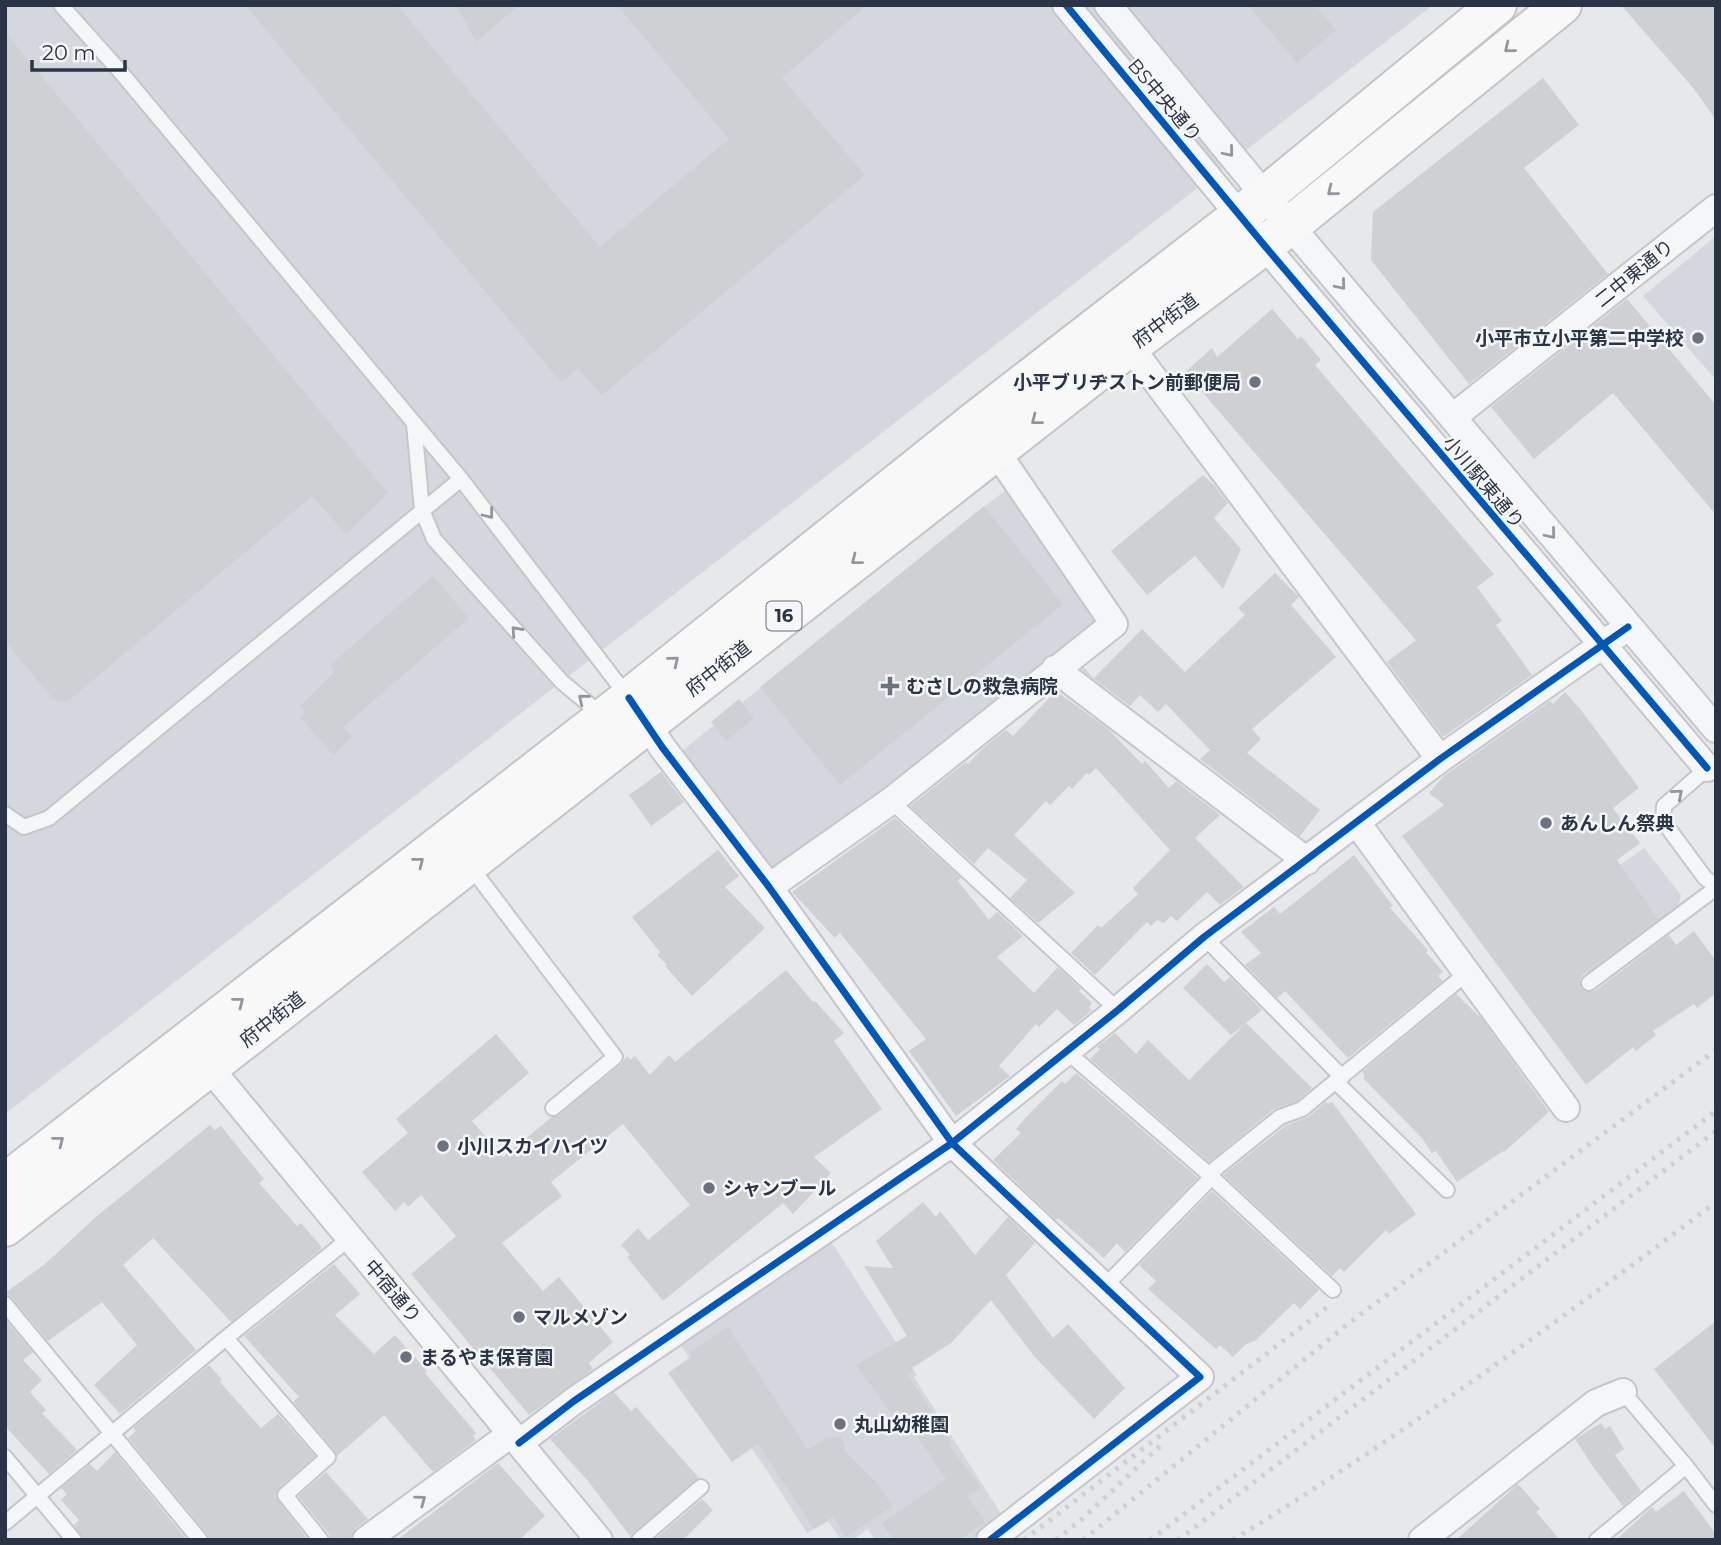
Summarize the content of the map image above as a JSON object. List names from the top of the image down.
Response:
{
  "streets": {
    "main road": ["府中街道", "16"],
    "street": [
      "BS中央通り",
      "二中東通り",
      "小川駅東通り",
      "中宿通り"
    ]
  },
  "crossings": [
    ["BS中央通り", "府中街道"],
    ["BS中央通り", "小川駅東通り"],
    ["二中東通り", "小川駅東通り"],
    ["府中街道", "小川駅東通り"],
    ["府中街道", "中宿通り"]
  ],
  "places": {
    "other": [
      "小平市立小平第二中学校",
      "小平ブリヂストン前郵便局",
      "あんしん祭典",
      "小川スカイハイツ",
      "シャンブール",
      "マルメゾン",
      "まるやま保育園",
      "丸山幼稚園"
    ],
    "health": ["むさしの救急病院"]
  },
  "scale_bar": "20 m"
}
